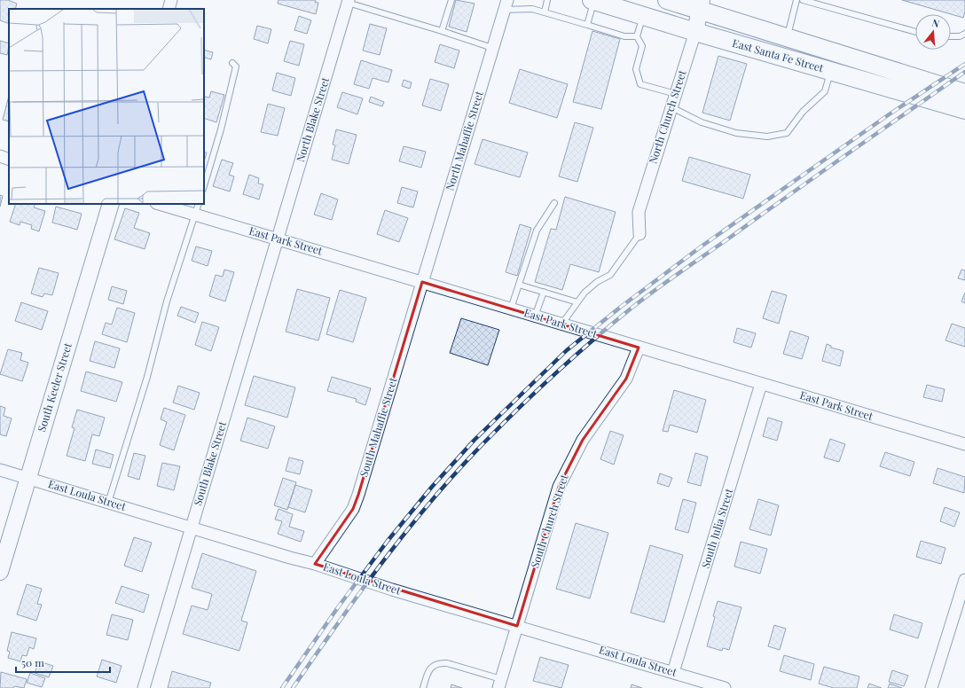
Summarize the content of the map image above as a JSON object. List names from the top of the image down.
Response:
{
  "streets": {
    "main road": ["East Santa Fe Street"],
    "street": [
      "North Church Street",
      "North Blake Street",
      "North Mahaffie Street",
      "East Park Street",
      "South Keeler Street",
      "South Mahaffie Street",
      "South Blake Street",
      "East Loula Street",
      "South Church Street",
      "South Julia Street"
    ]
  },
  "crossings": [
    ["East Santa Fe Street", "North Church Street"],
    ["North Blake Street", "East Park Street"],
    ["North Blake Street", "South Blake Street"],
    ["North Mahaffie Street", "East Park Street"],
    ["North Mahaffie Street", "South Mahaffie Street"],
    ["East Park Street", "South Mahaffie Street"],
    ["East Park Street", "South Blake Street"],
    ["East Park Street", "South Church Street"],
    ["East Park Street", "South Julia Street"],
    ["South Keeler Street", "East Loula Street"],
    ["South Mahaffie Street", "East Loula Street"],
    ["South Blake Street", "East Loula Street"],
    ["East Loula Street", "South Church Street"],
    ["East Loula Street", "South Julia Street"]
  ],
  "scale_bar": "50 m",
  "north": "top"
}
